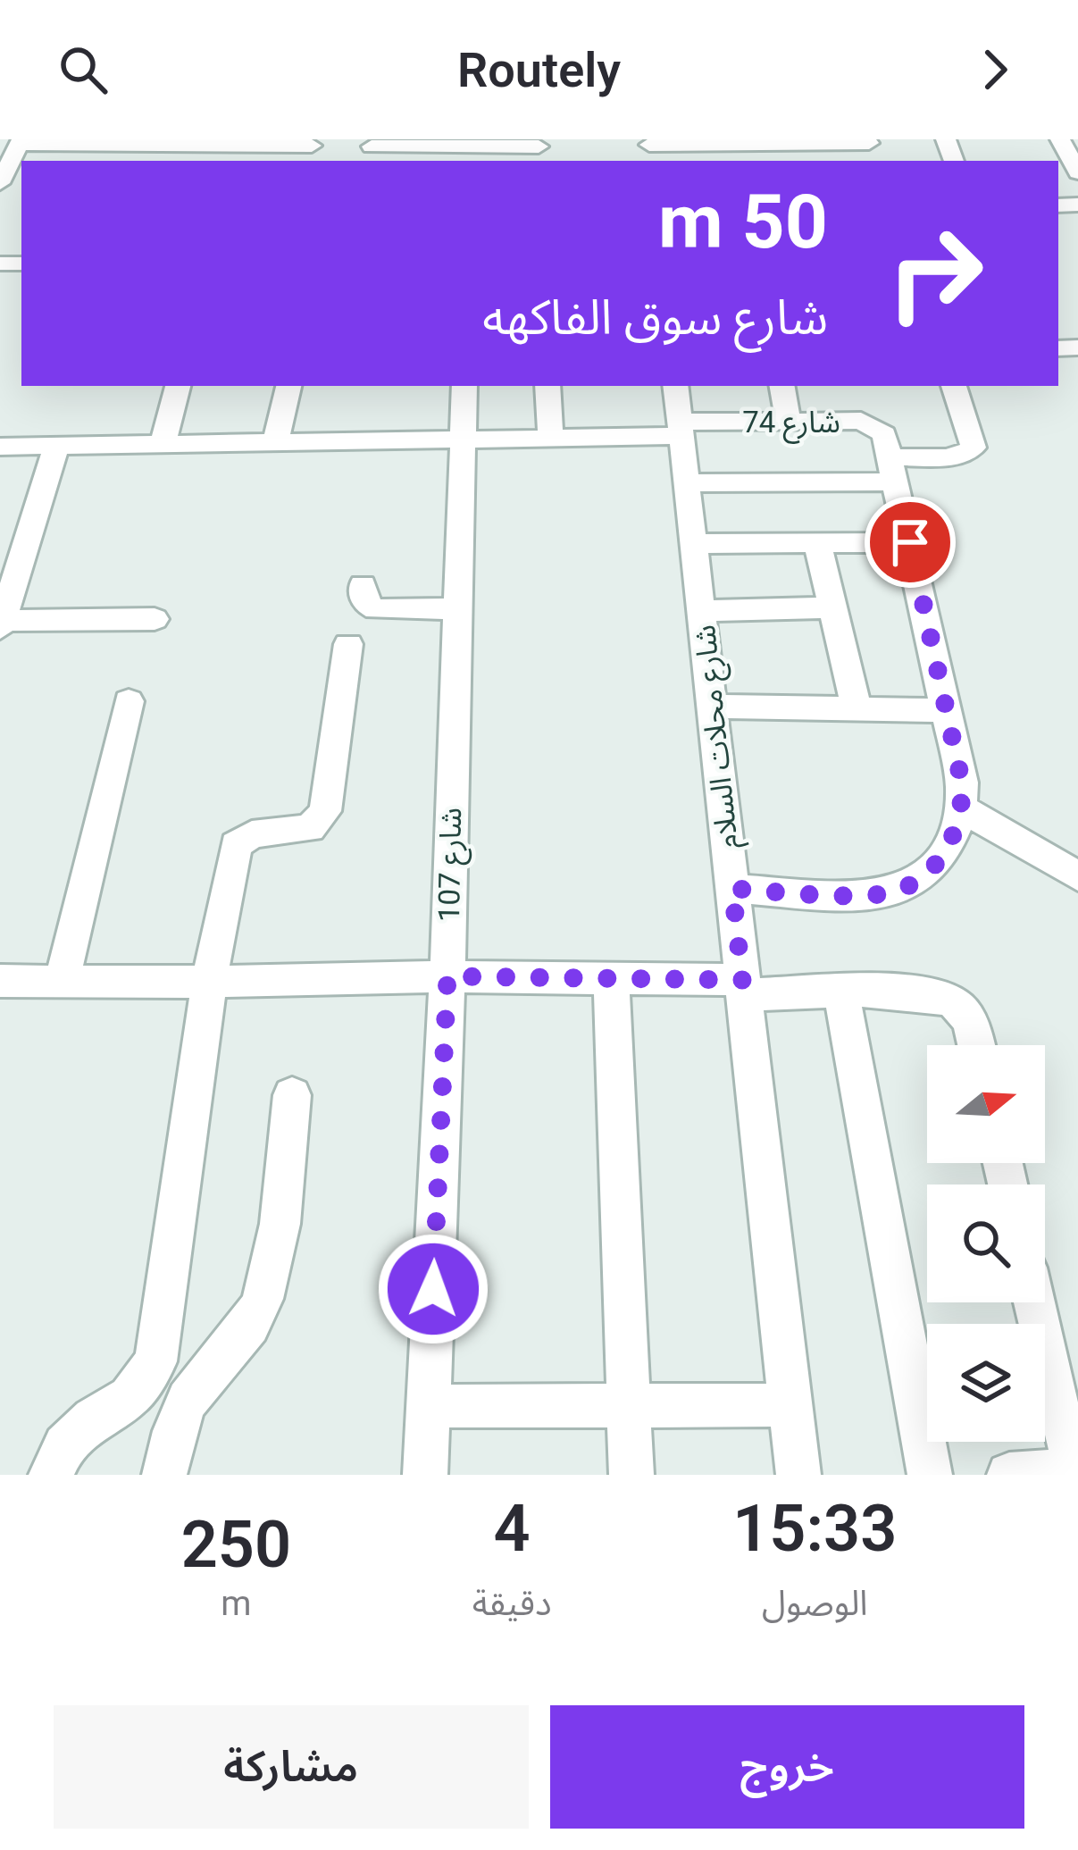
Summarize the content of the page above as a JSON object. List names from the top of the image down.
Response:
{
  "streets": {
    "street": ["شارع 74", "شارع محلات السلام", "شارع 107"]
  },
  "crossings": [
    ["شارع 74", "شارع محلات السلام"],
    ["شارع 74", "شارع 107"]
  ],
  "north": "right",
  "page": {
    "header": "Routely",
    "turn": ["50 m", "شارع سوق الفاكهه"],
    "eta": [
      "15:33",
      "الوصول",
      "4",
      "دقيقة",
      "250",
      "m"
    ],
    "buttons": ["خروج", "مشاركة"]
  }
}
